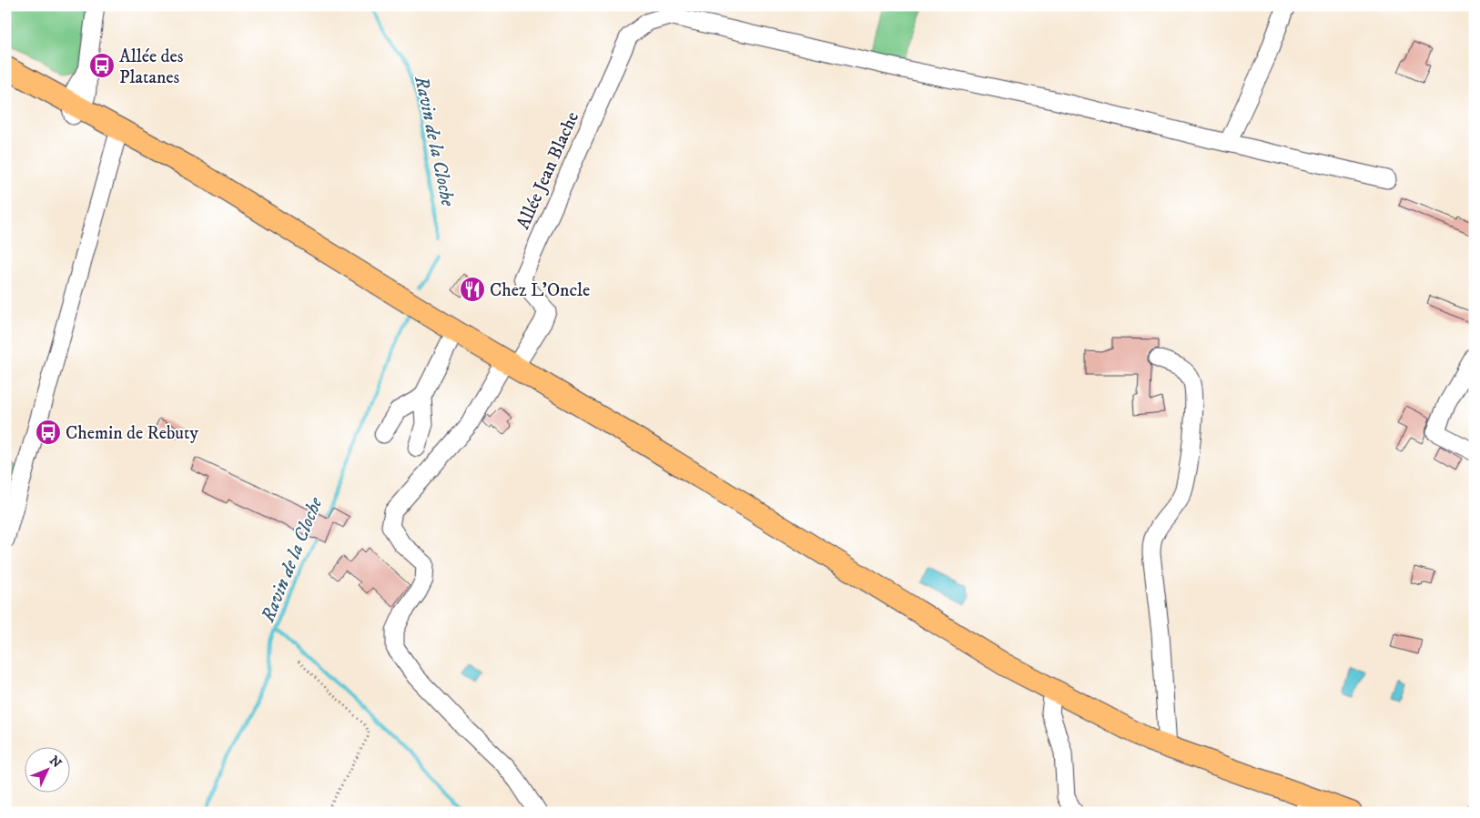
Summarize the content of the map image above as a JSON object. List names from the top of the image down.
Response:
{
  "streets": {
    "street": ["Allée Jean Blache"]
  },
  "water": ["Ravin de la Cloche"],
  "places": {
    "bus stop": ["Allée des Platanes", "Chemin de Rebuty"],
    "restaurant": ["Chez L'Oncle"]
  },
  "north": "top right"
}
